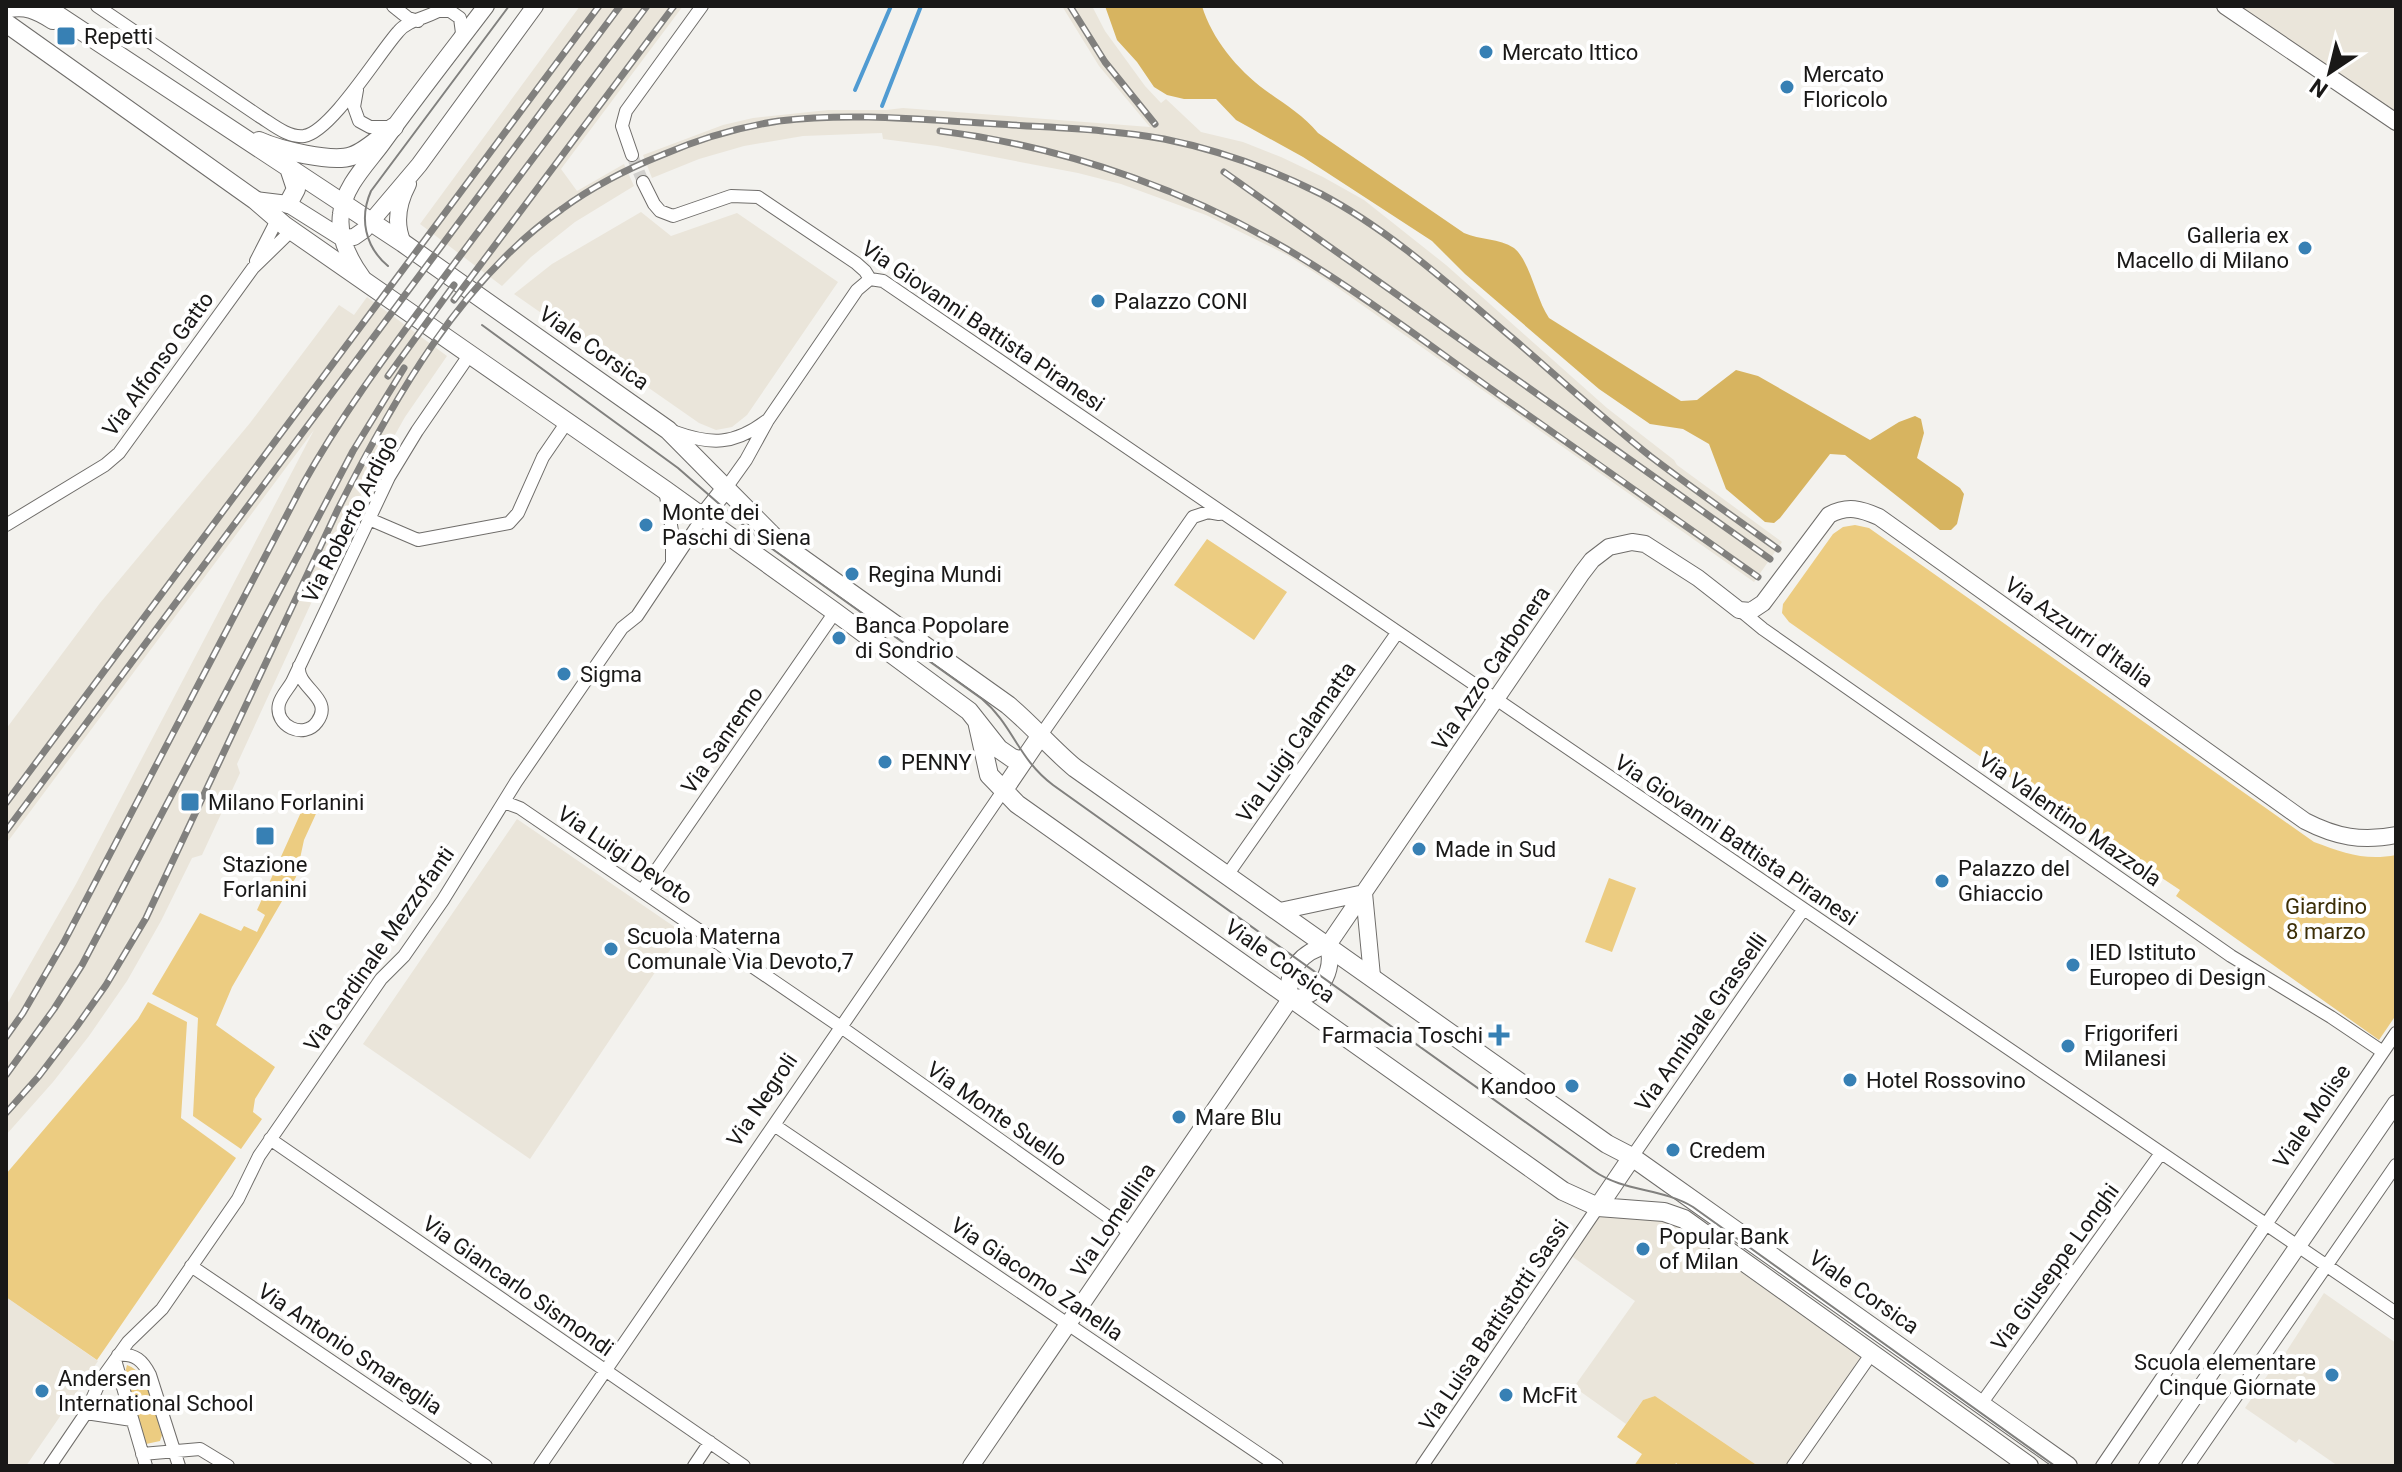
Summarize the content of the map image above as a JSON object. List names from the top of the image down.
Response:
{
  "streets": {
    "main road": ["Viale Corsica", "Via Negroli"],
    "street": [
      "Via Giovanni Battista Piranesi",
      "Via Alfonso Gatto",
      "Via Roberto Ardigò",
      "Via Azzurri d'Italia",
      "Via Azzo Carbonera",
      "Via Sanremo",
      "Via Luigi Calamatta",
      "Via Valentino Mazzola",
      "Via Luigi Devoto",
      "Via Cardinale Mezzofanti",
      "Via Annibale Grasselli",
      "Via Monte Suello",
      "Viale Molise",
      "Via Lomellina",
      "Via Giuseppe Longhi",
      "Via Giacomo Zanella",
      "Via Giancarlo Sismondi",
      "Via Luisa Battistotti Sassi",
      "Via Antonio Smareglia"
    ]
  },
  "crossings": [
    ["Via Giovanni Battista Piranesi", "Via Azzo Carbonera"],
    ["Via Giovanni Battista Piranesi", "Via Luigi Calamatta"],
    ["Via Giovanni Battista Piranesi", "Via Annibale Grasselli"],
    ["Via Giovanni Battista Piranesi", "Viale Molise"],
    ["Via Giovanni Battista Piranesi", "Via Giuseppe Longhi"],
    ["Viale Corsica", "Via Azzo Carbonera"],
    ["Viale Corsica", "Via Luigi Calamatta"],
    ["Viale Corsica", "Via Annibale Grasselli"],
    ["Viale Corsica", "Via Negroli"],
    ["Viale Corsica", "Via Lomellina"],
    ["Viale Corsica", "Via Giuseppe Longhi"],
    ["Viale Corsica", "Via Luisa Battistotti Sassi"],
    ["Via Azzurri d'Italia", "Via Azzo Carbonera"],
    ["Via Azzurri d'Italia", "Via Valentino Mazzola"],
    ["Via Azzo Carbonera", "Via Valentino Mazzola"],
    ["Via Azzo Carbonera", "Via Lomellina"],
    ["Via Sanremo", "Via Luigi Devoto"],
    ["Via Valentino Mazzola", "Viale Molise"],
    ["Via Luigi Devoto", "Via Cardinale Mezzofanti"],
    ["Via Luigi Devoto", "Via Negroli"],
    ["Via Luigi Devoto", "Via Monte Suello"],
    ["Via Cardinale Mezzofanti", "Via Giancarlo Sismondi"],
    ["Via Cardinale Mezzofanti", "Via Antonio Smareglia"],
    ["Via Negroli", "Via Monte Suello"],
    ["Via Negroli", "Via Giacomo Zanella"],
    ["Via Negroli", "Via Giancarlo Sismondi"],
    ["Via Monte Suello", "Via Lomellina"],
    ["Via Lomellina", "Via Giacomo Zanella"]
  ],
  "parks": ["Giardino 8 marzo"],
  "places": {
    "transit": ["Repetti", "Milano Forlanini", "Stazione Forlanini"],
    "other": [
      "Mercato Ittico",
      "Mercato Floricolo",
      "Galleria ex Macello di Milano",
      "Palazzo CONI",
      "Monte dei Paschi di Siena",
      "Regina Mundi",
      "Banca Popolare di Sondrio",
      "Sigma",
      "PENNY",
      "Made in Sud",
      "Palazzo del Ghiaccio",
      "Scuola Materna Comunale Via Devoto,7",
      "IED Istituto Europeo di Design",
      "Frigoriferi Milanesi",
      "Hotel Rossovino",
      "Kandoo",
      "Mare Blu",
      "Credem",
      "Popular Bank of Milan",
      "Scuola elementare Cinque Giornate",
      "Andersen International School",
      "McFit"
    ],
    "health": ["Farmacia Toschi"]
  },
  "north": "bottom left"
}
